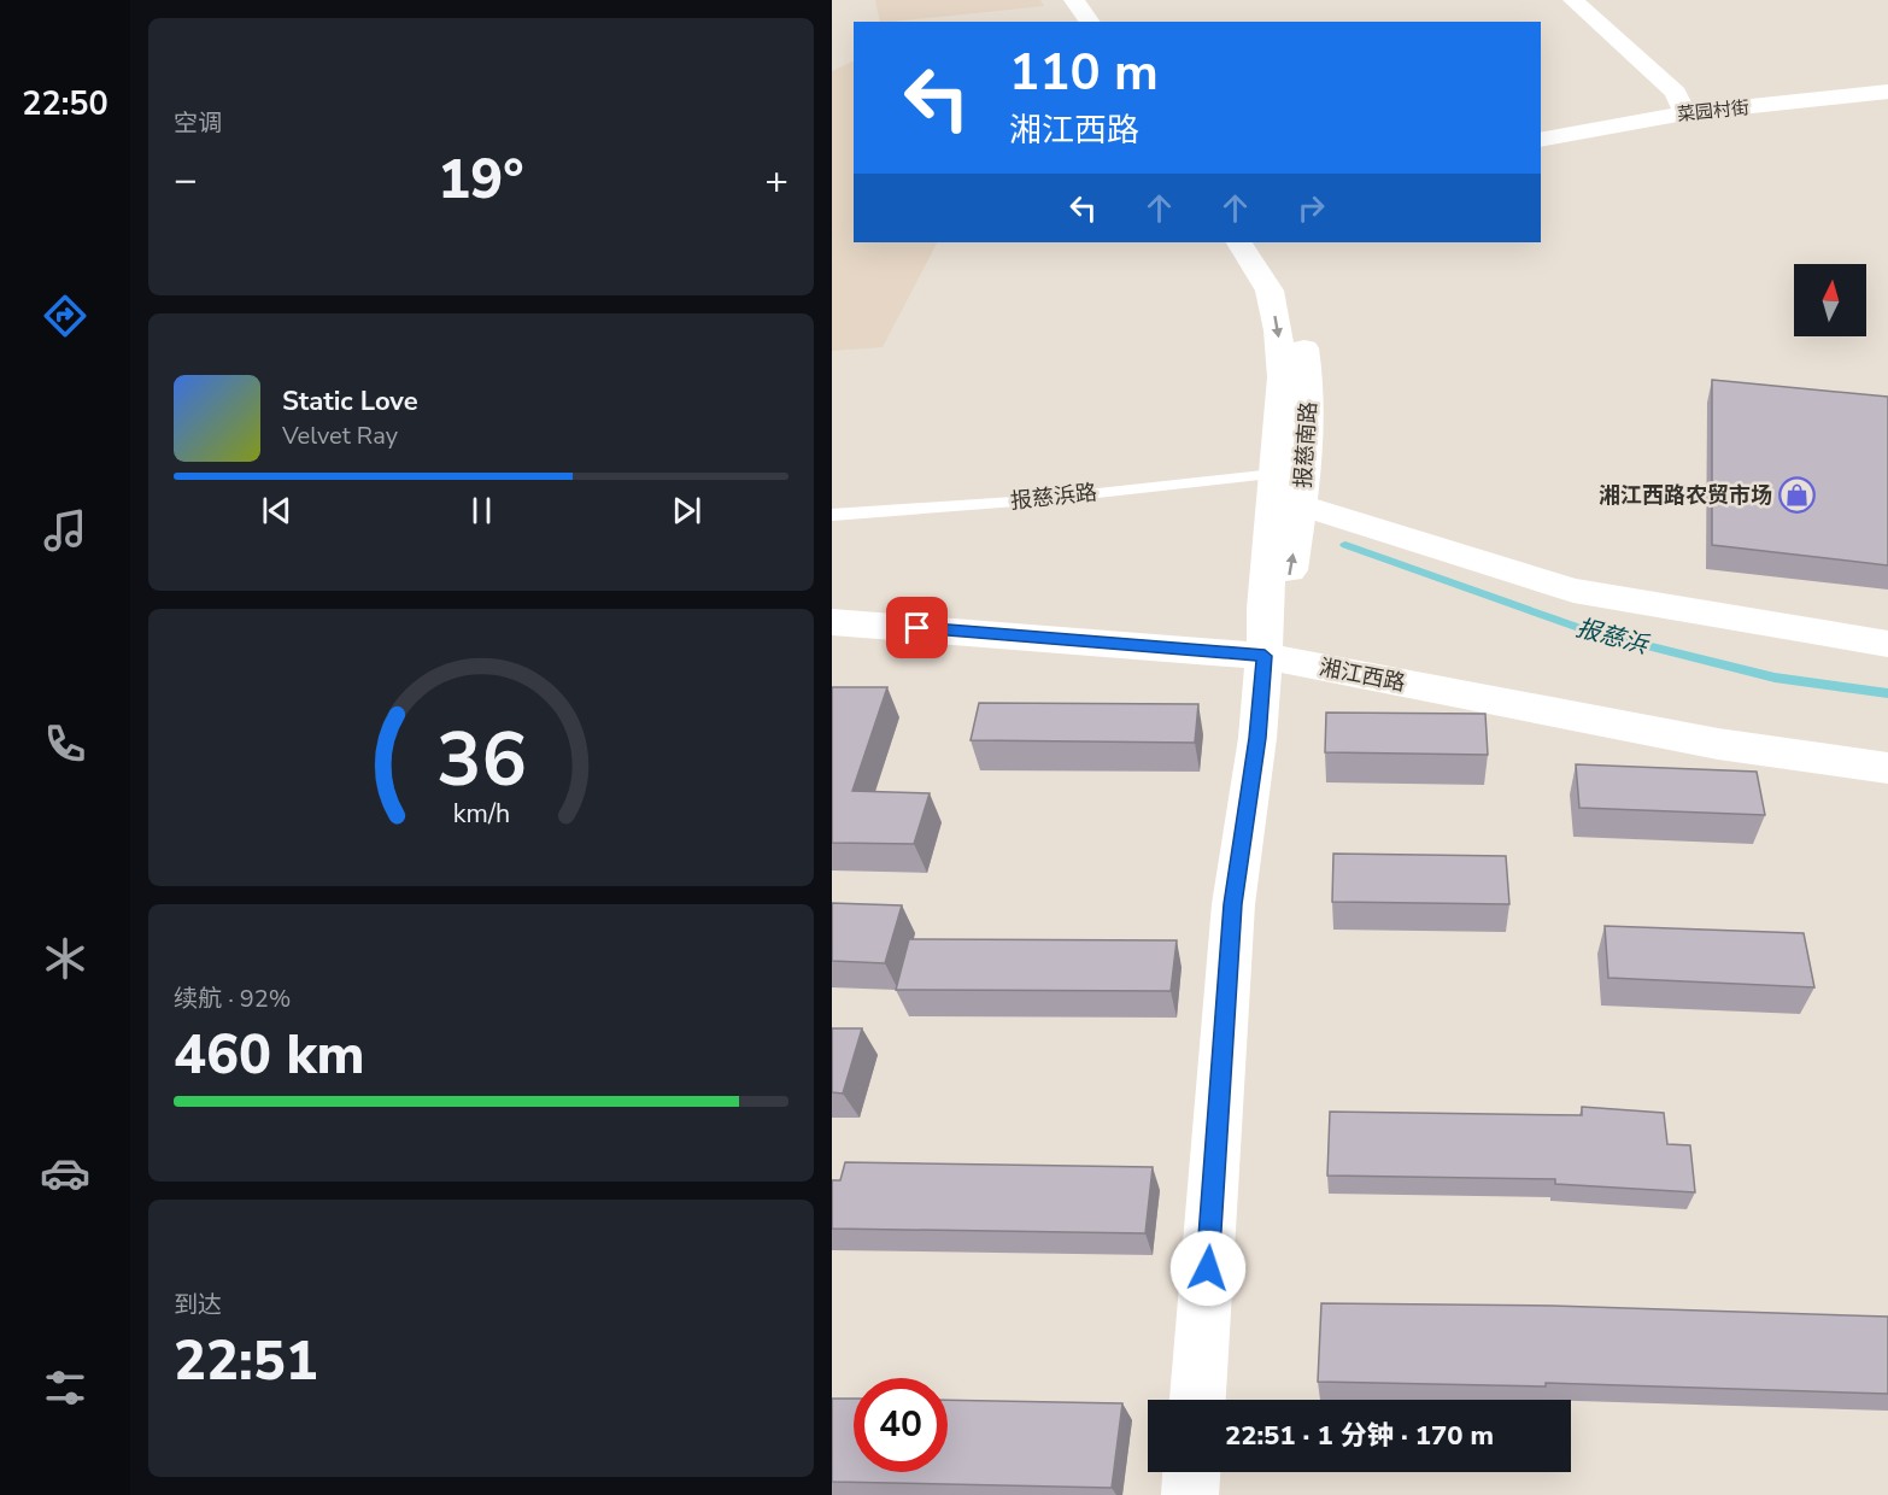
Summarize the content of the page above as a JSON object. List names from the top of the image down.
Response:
{
  "streets": {
    "street": ["菜园村街", "报慈南路", "湘江西路"],
    "lane": ["报慈浜路"]
  },
  "crossings": [
    ["报慈南路", "报慈浜路"],
    ["报慈南路", "湘江西路"]
  ],
  "water": ["报慈浜"],
  "places": {
    "shop": ["湘江西路农贸市场"]
  },
  "north": "top",
  "page": {
    "tabs": "22:50",
    "tile": [
      "空调",
      ["续航 · 92%", "460 km"],
      ["到达", "22:51"]
    ],
    "turn": ["110 m", "湘江西路"],
    "heat": ["−", "19°", "+"],
    "song": ["Static Love", "Velvet Ray"],
    "limit": "40",
    "trip": "22:51 · 1 分钟 · 170 m",
    "gauge": ["36", "km/h"]
  }
}
